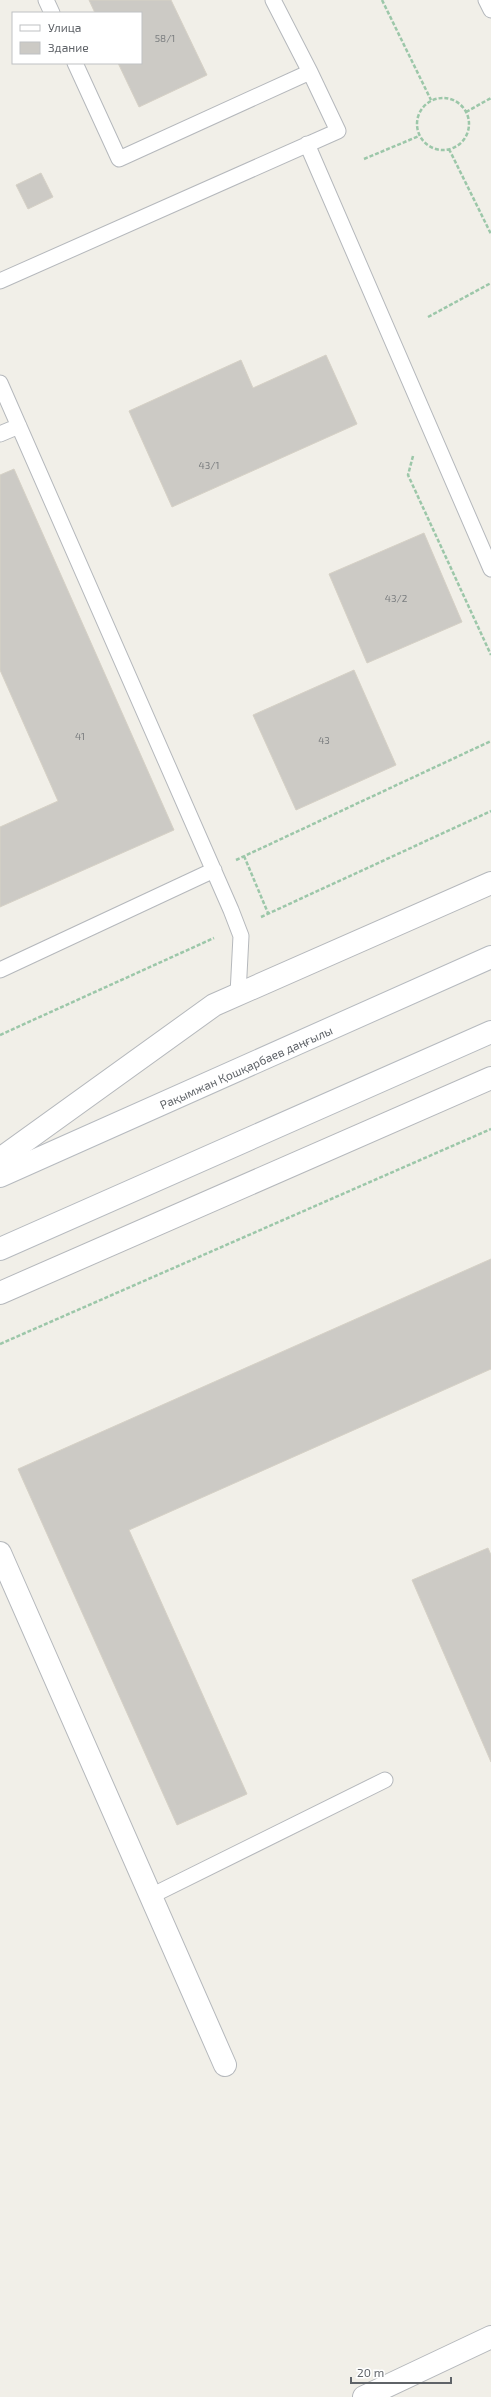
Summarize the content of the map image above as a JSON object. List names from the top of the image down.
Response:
{
  "streets": {
    "street": ["Рақымжан Қошқарбаев даңғылы"]
  },
  "house_numbers": [
    "58/1",
    "43/1",
    "43/2",
    "41",
    "43"
  ],
  "legend": ["Улица", "Здание"],
  "scale_bar": "20 m"
}
